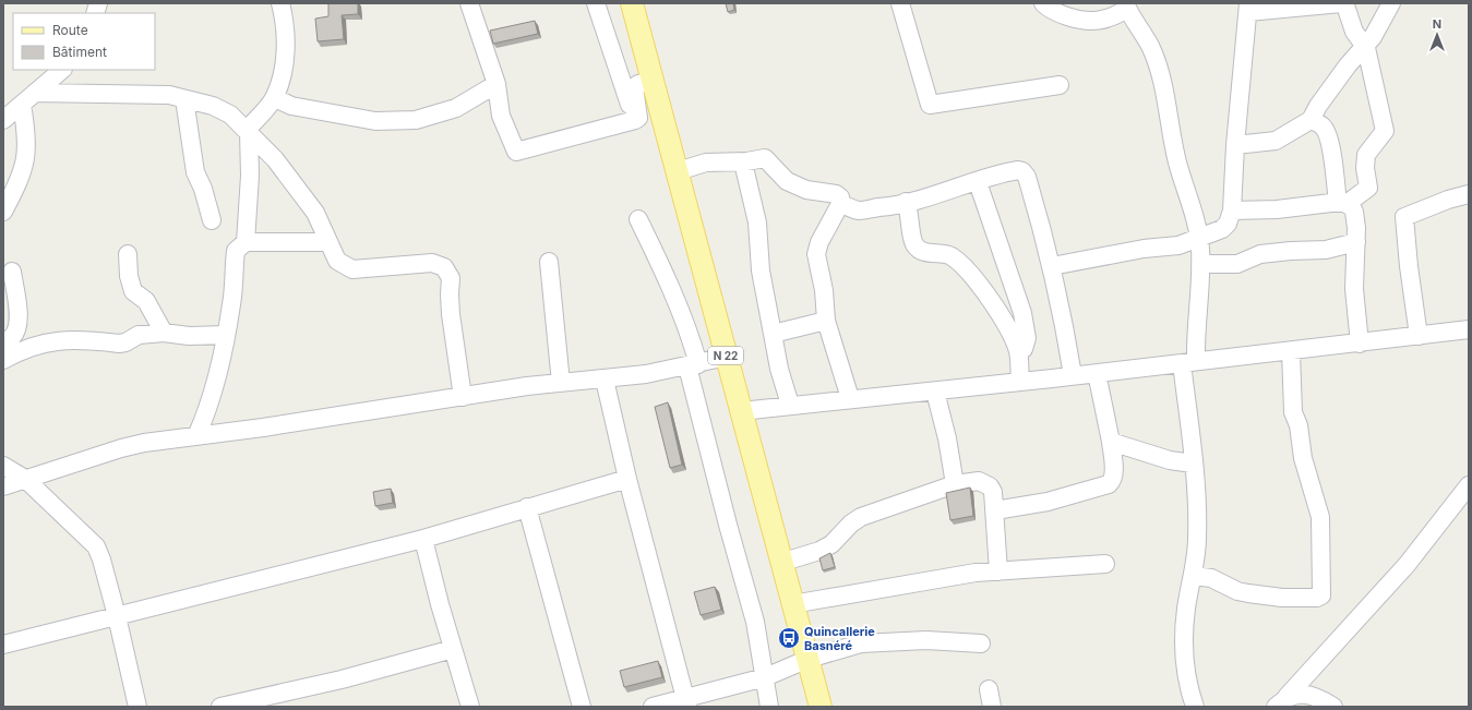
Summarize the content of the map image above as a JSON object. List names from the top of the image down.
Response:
{
  "streets": {
    "main road": ["N 22"]
  },
  "places": {
    "bus stop": ["Quincallerie Basnéré"]
  },
  "legend": ["Route", "Bâtiment"],
  "north": "top"
}
